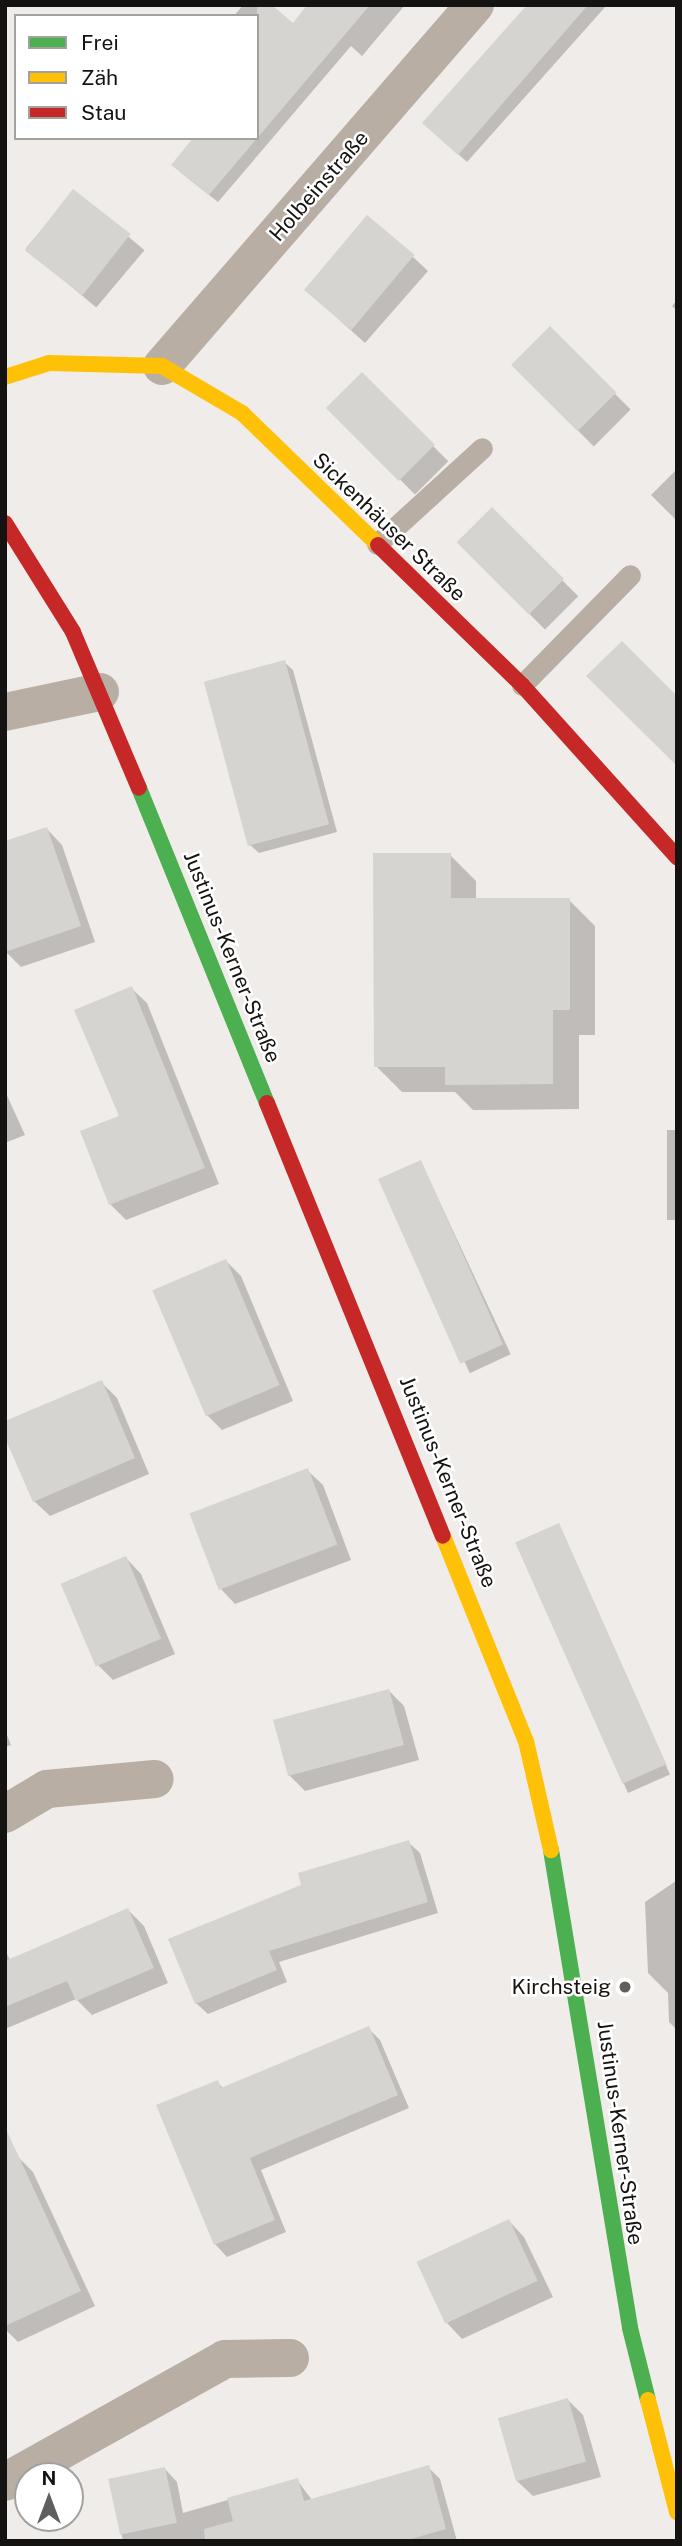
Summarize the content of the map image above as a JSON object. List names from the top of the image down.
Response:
{
  "streets": {
    "street": ["Holbeinstraße", "Sickenhäuser Straße", "Justinus-Kerner-Straße"]
  },
  "crossings": [
    ["Holbeinstraße", "Sickenhäuser Straße"]
  ],
  "places": ["Kirchsteig"],
  "legend": ["Frei", "Zäh", "Stau"],
  "north": "top"
}
